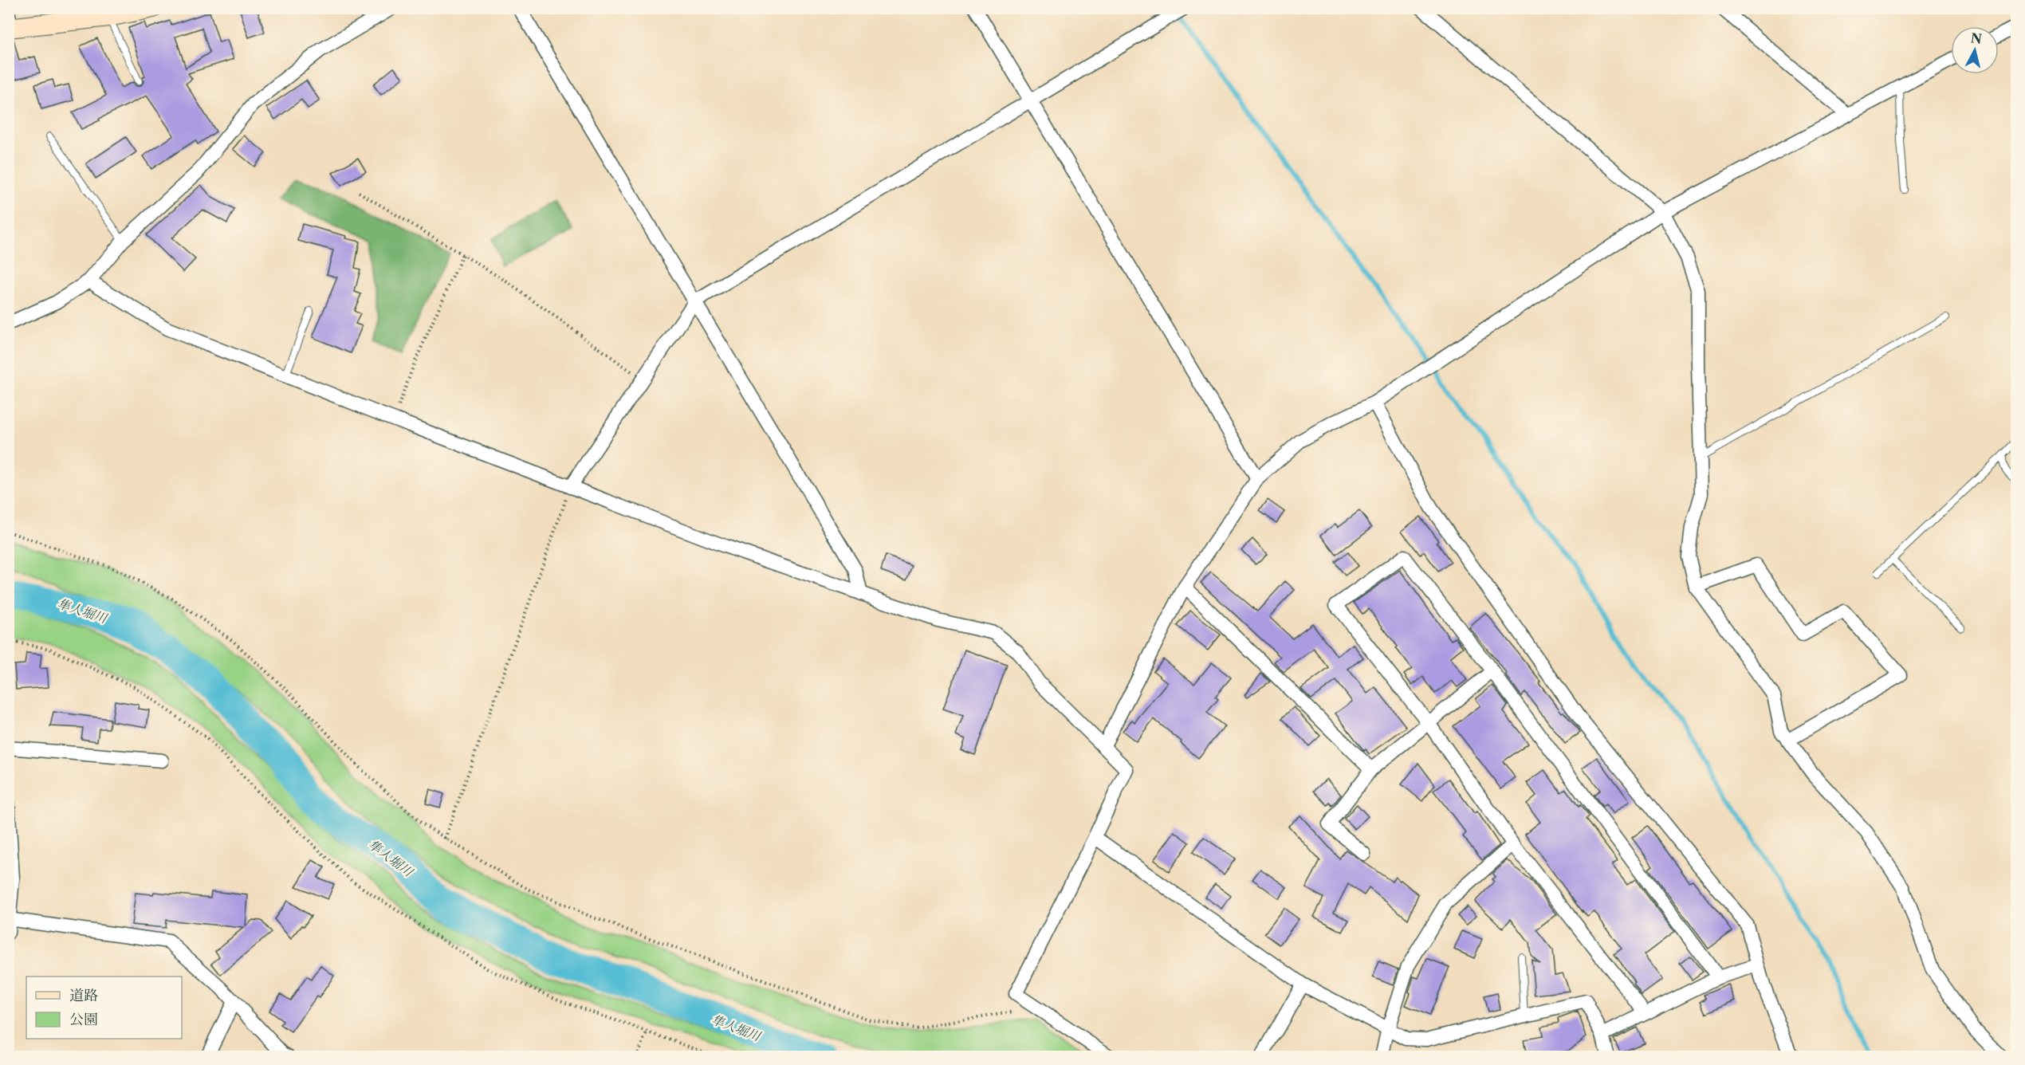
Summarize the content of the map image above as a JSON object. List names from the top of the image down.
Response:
{
  "water": ["隼人堀川"],
  "legend": ["道路", "公園"],
  "north": "top"
}
